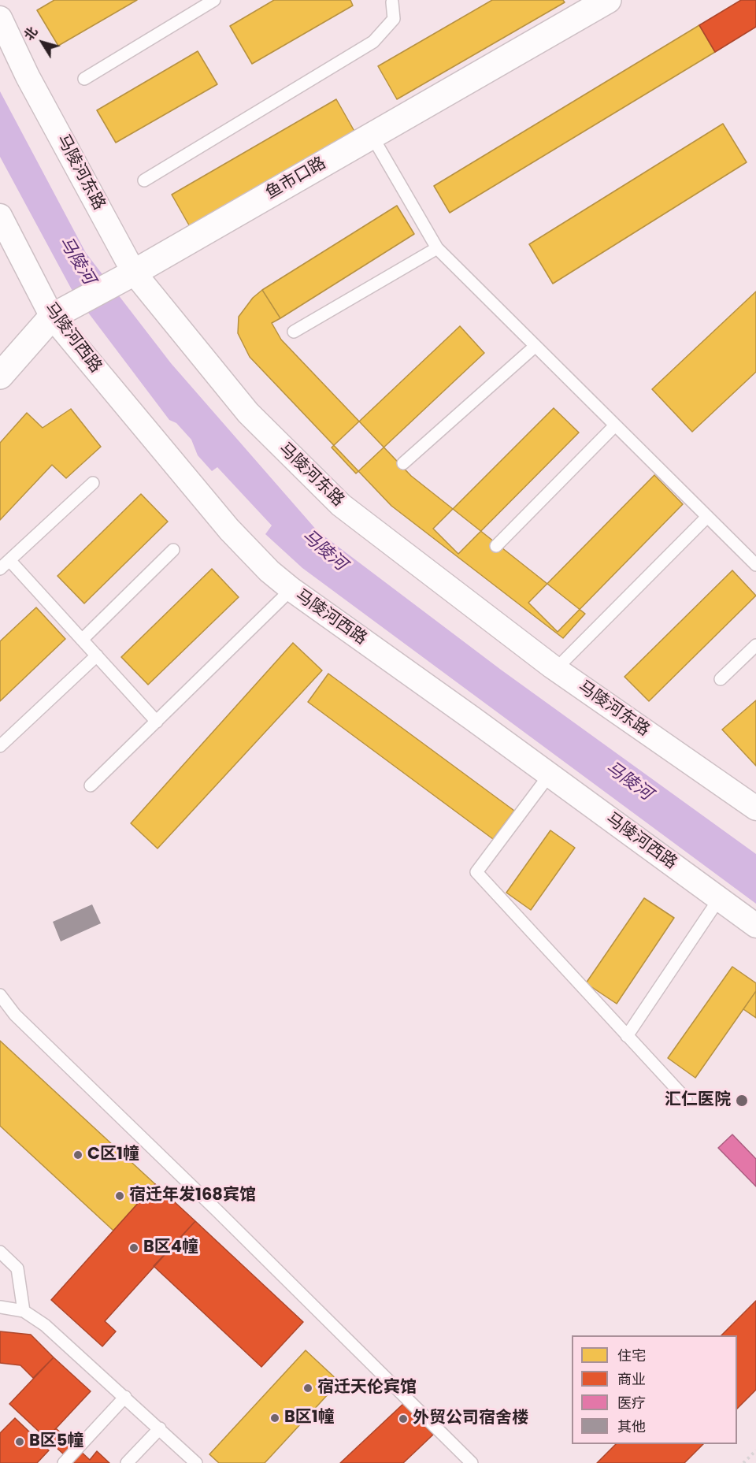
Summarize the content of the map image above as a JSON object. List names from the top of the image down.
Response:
{
  "streets": {
    "street": ["马陵河东路", "鱼市口路", "马陵河西路"]
  },
  "crossings": [
    ["马陵河东路", "鱼市口路"],
    ["鱼市口路", "马陵河西路"]
  ],
  "water": ["马陵河"],
  "places": [
    "汇仁医院",
    "C区1幢",
    "宿迁年发168宾馆",
    "B区4幢",
    "宿迁天伦宾馆",
    "B区1幢",
    "外贸公司宿舍楼",
    "B区5幢"
  ],
  "legend": [
    "住宅",
    "商业",
    "医疗",
    "其他"
  ],
  "north": "top left"
}
